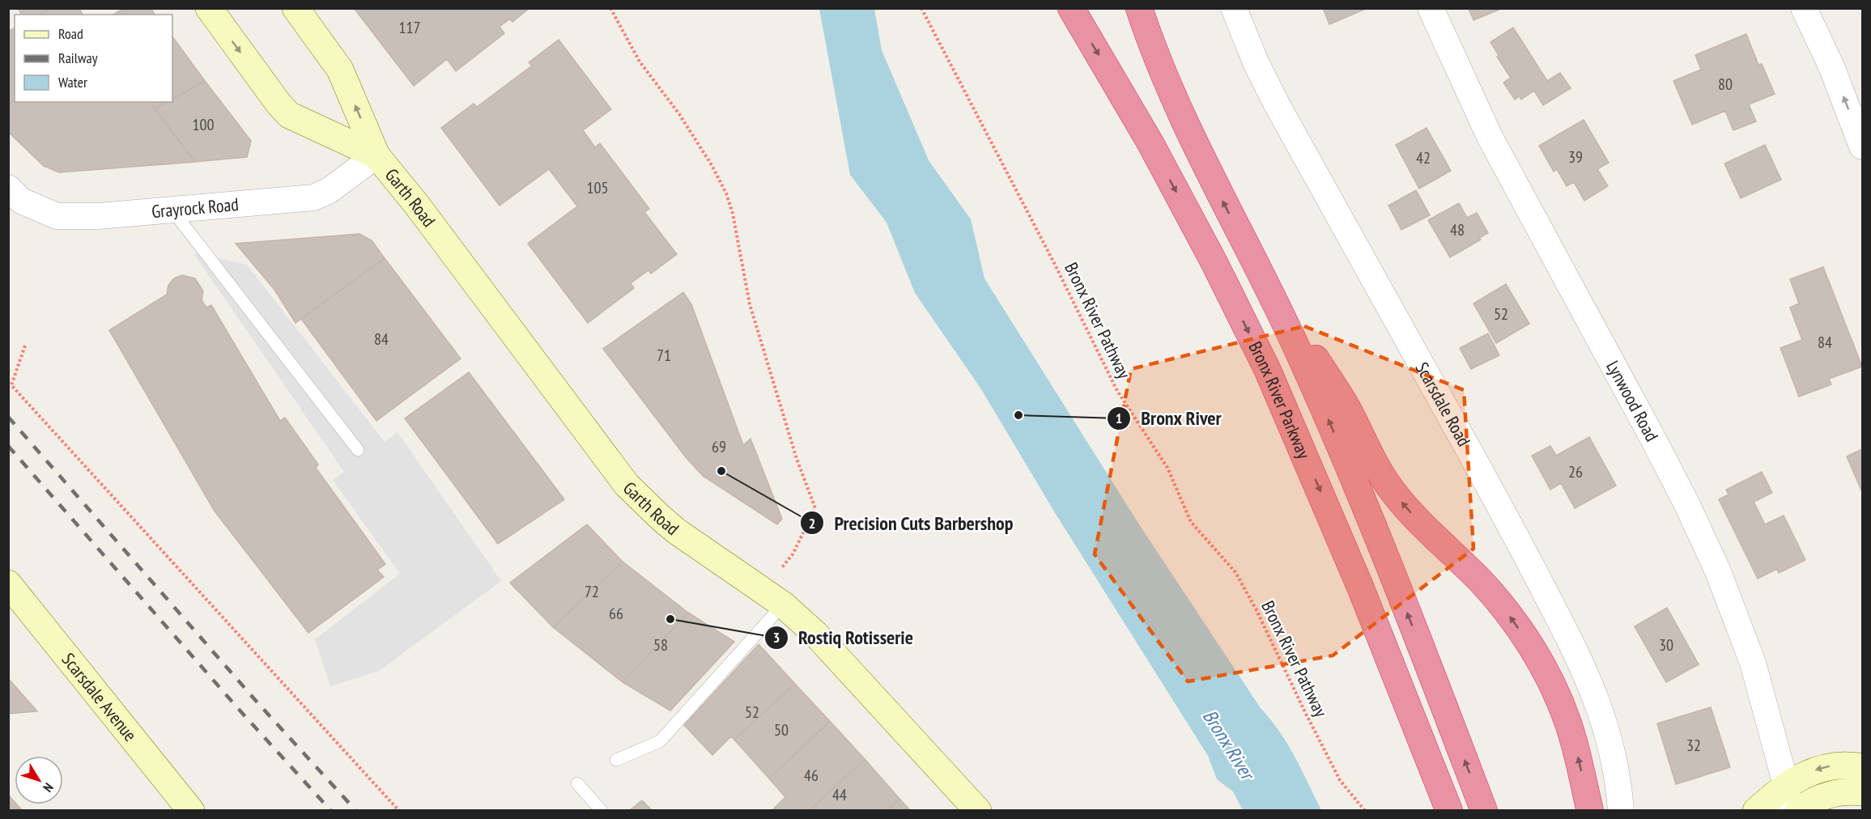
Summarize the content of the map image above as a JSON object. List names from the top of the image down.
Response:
{
  "streets": {
    "highway": ["Bronx River Parkway"],
    "street": [
      "Garth Road",
      "Grayrock Road",
      "Lynwood Road",
      "Scarsdale Road",
      "Scarsdale Avenue"
    ],
    "path": ["Bronx River Pathway"]
  },
  "crossings": [
    ["Garth Road", "Grayrock Road"]
  ],
  "water": ["Bronx River"],
  "places": ["Bronx River", "Precision Cuts Barbershop", "Rostiq Rotisserie"],
  "house_numbers": [
    "117",
    "80",
    "100",
    "39",
    "42",
    "105",
    "48",
    "52",
    "84",
    "84",
    "71",
    "69",
    "26",
    "72",
    "66",
    "58",
    "30",
    "52",
    "50",
    "32",
    "46",
    "44"
  ],
  "legend": ["Road", "Railway", "Water"],
  "north": "bottom right"
}
